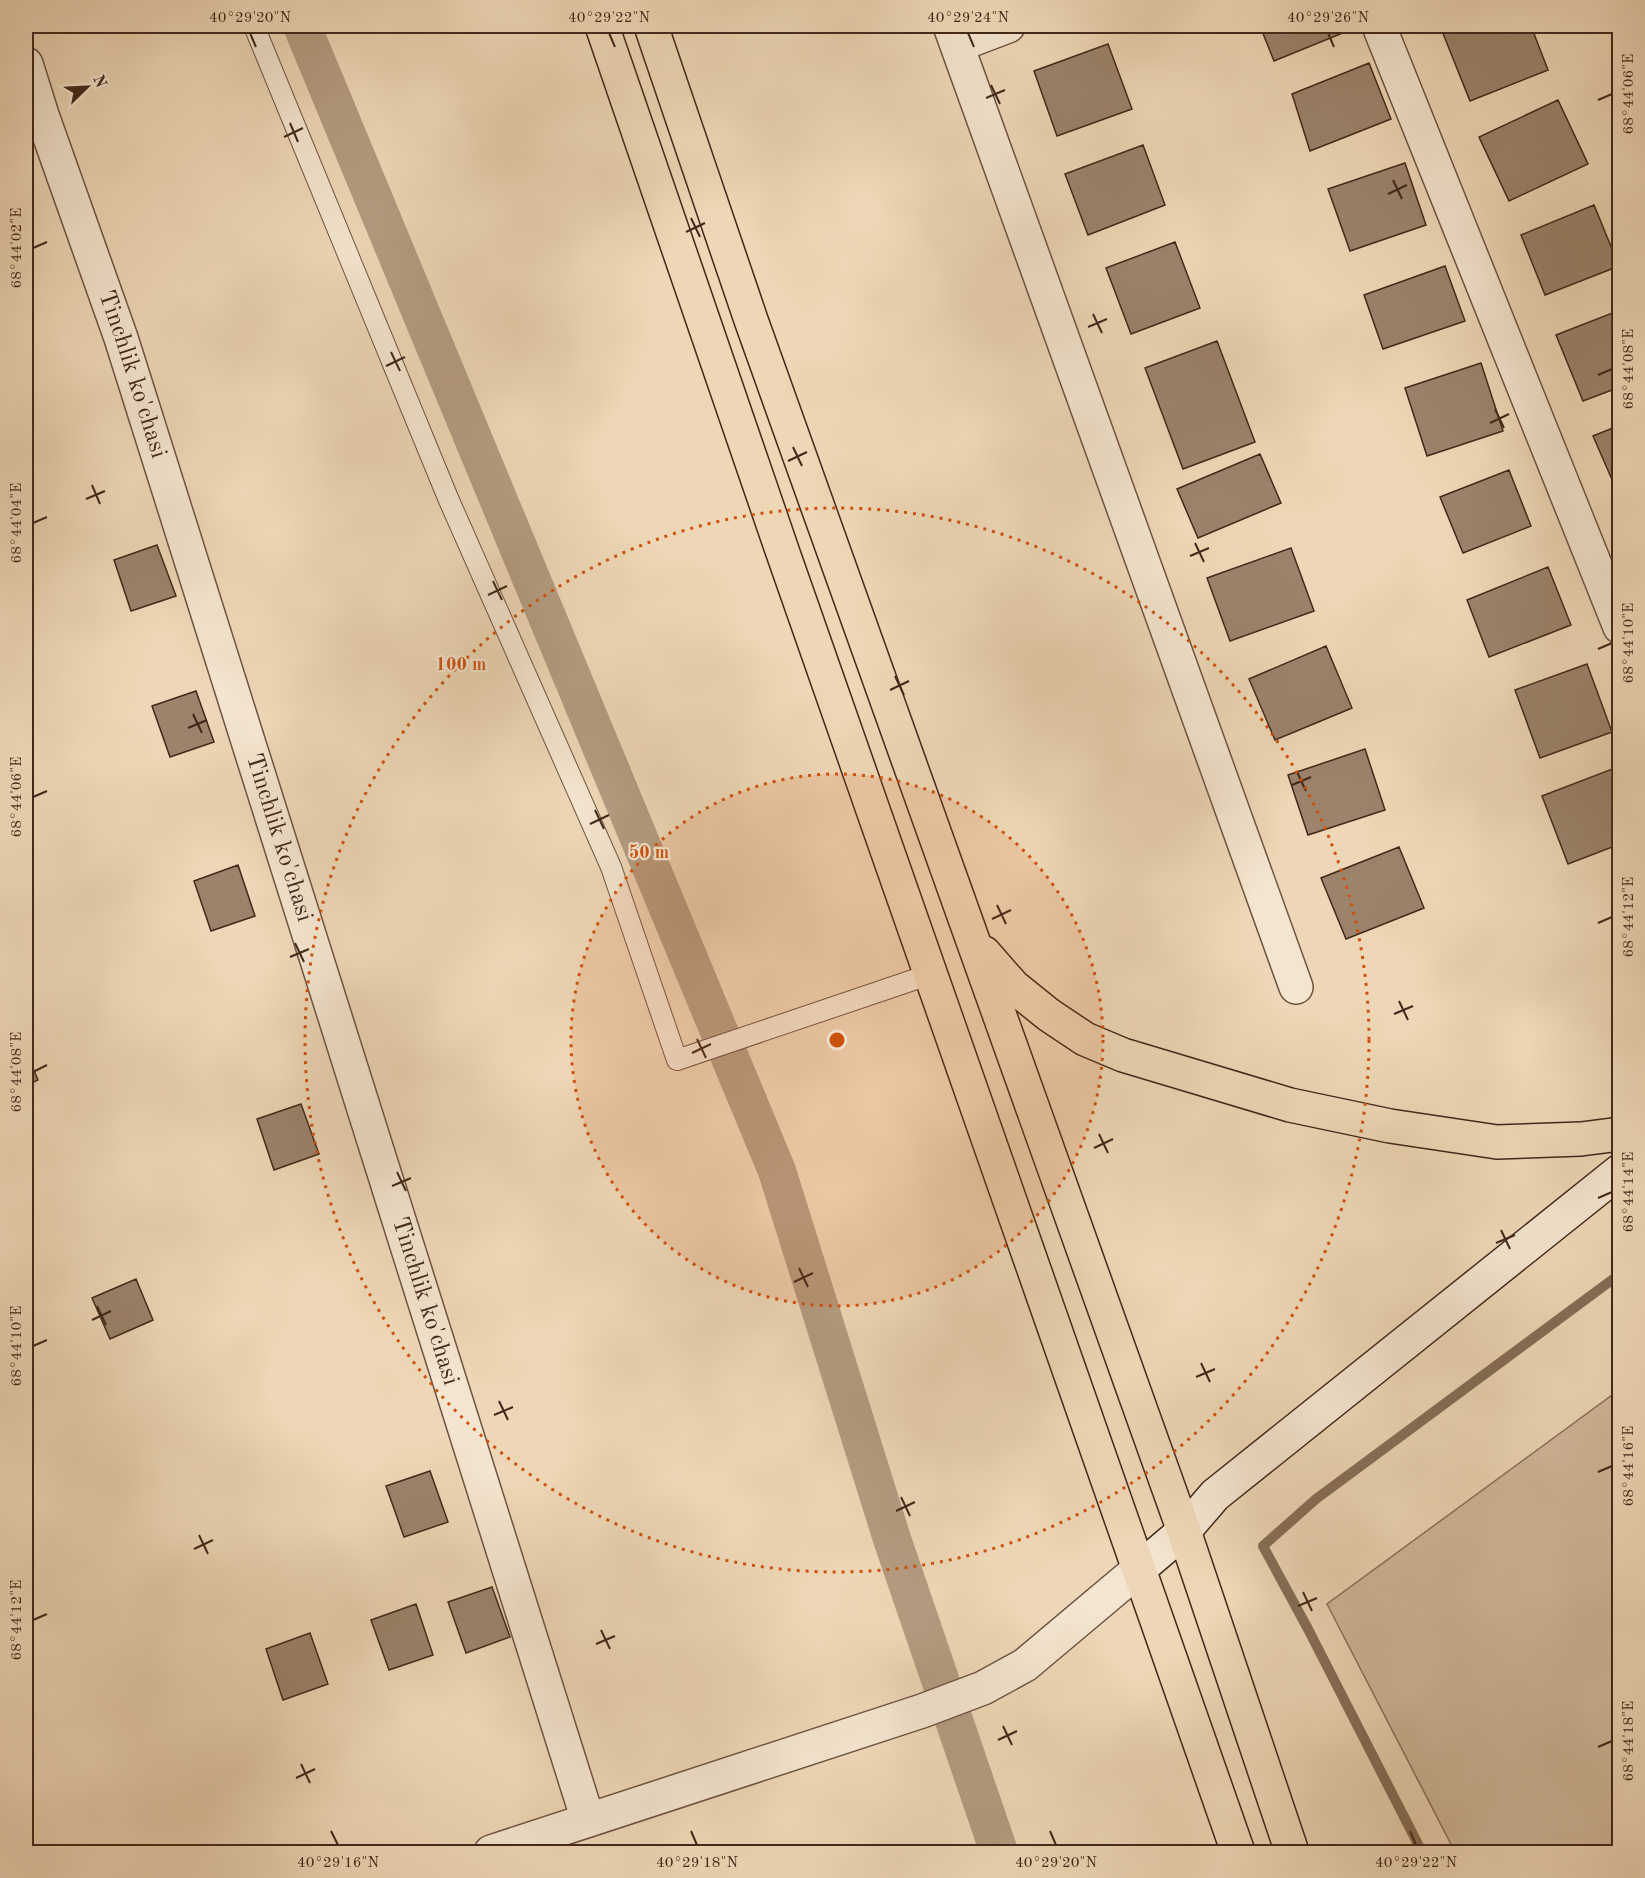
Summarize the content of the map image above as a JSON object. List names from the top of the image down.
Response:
{
  "streets": {
    "street": ["Tinchlik ko'chasi"]
  },
  "north": "top right",
  "coordinates": [
    "40°29'20\"N",
    "40°29'22\"N",
    "40°29'24\"N",
    "40°29'26\"N",
    "68°44'06\"E",
    "68°44'02\"E",
    "68°44'08\"E",
    "68°44'04\"E",
    "68°44'10\"E",
    "68°44'12\"E",
    "68°44'14\"E",
    "68°44'16\"E",
    "68°44'18\"E",
    "40°29'16\"N",
    "40°29'18\"N"
  ],
  "rings": ["100 m", "50 m"]
}
